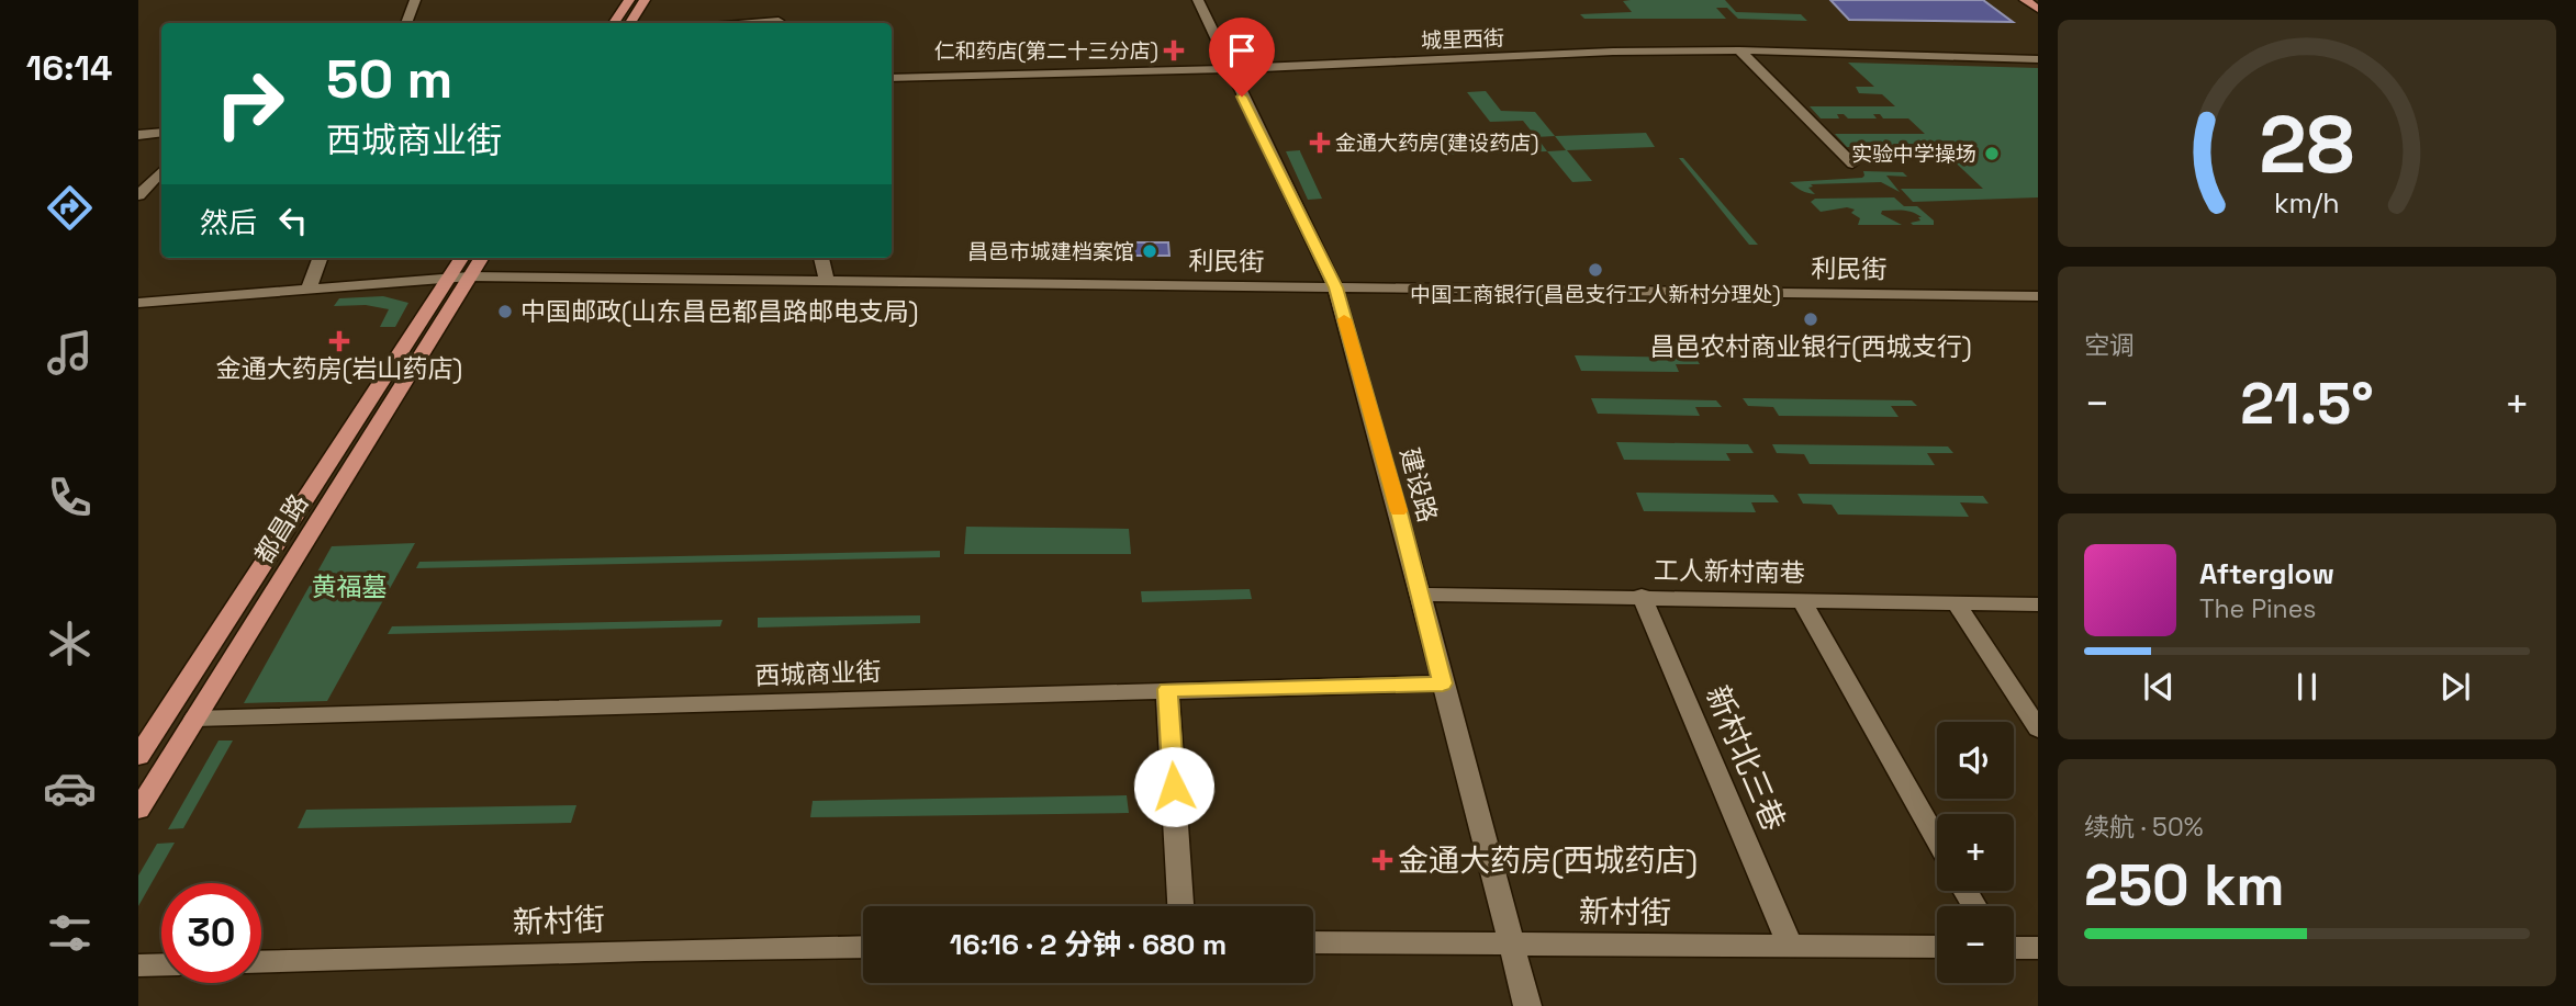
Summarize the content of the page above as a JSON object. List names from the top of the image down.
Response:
{
  "streets": {
    "main road": ["都昌路"],
    "street": [
      "城里西街",
      "利民街",
      "建设路",
      "工人新村南巷",
      "西城商业街",
      "新村北三巷",
      "新村街"
    ]
  },
  "crossings": [
    ["城里西街", "建设路"],
    ["利民街", "建设路"],
    ["利民街", "都昌路"],
    ["建设路", "工人新村南巷"],
    ["建设路", "西城商业街"],
    ["建设路", "新村街"],
    ["都昌路", "西城商业街"],
    ["工人新村南巷", "新村北三巷"],
    ["新村北三巷", "新村街"]
  ],
  "parks": ["黄福墓"],
  "places": {
    "health": [
      "仁和药店(第二十三分店)",
      "金通大药房(建设药店)",
      "金通大药房(岩山药店)",
      "金通大药房(西城药店)"
    ],
    "other": [
      "实验中学操场",
      "昌邑市城建档案馆",
      "中国工商银行(昌邑支行工人新村分理处)",
      "中国邮政(山东昌邑都昌路邮电支局)",
      "昌邑农村商业银行(西城支行)"
    ]
  },
  "page": {
    "tabs": "16:14",
    "turn": ["50 m", "西城商业街"],
    "then": "然后",
    "tile": [
      "空调",
      ["续航 · 50%", "250 km"]
    ],
    "heat": ["−", "21.5°", "+"],
    "song": ["Afterglow", "The Pines"],
    "map_buttons": ["+", "−"],
    "limit": "30",
    "trip": "16:16 · 2 分钟 · 680 m",
    "gauge": ["28", "km/h"]
  }
}
